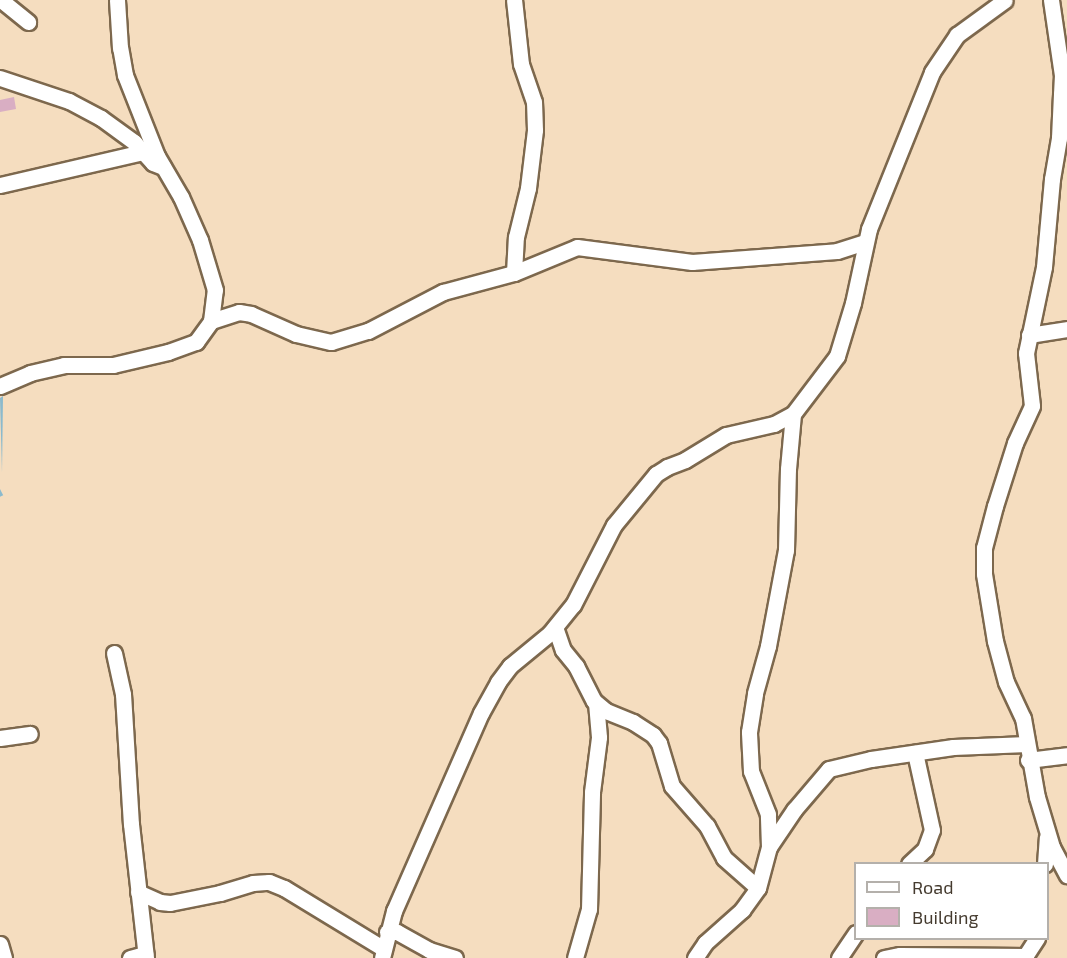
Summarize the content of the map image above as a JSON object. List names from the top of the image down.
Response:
{
  "legend": ["Road", "Building"]
}
